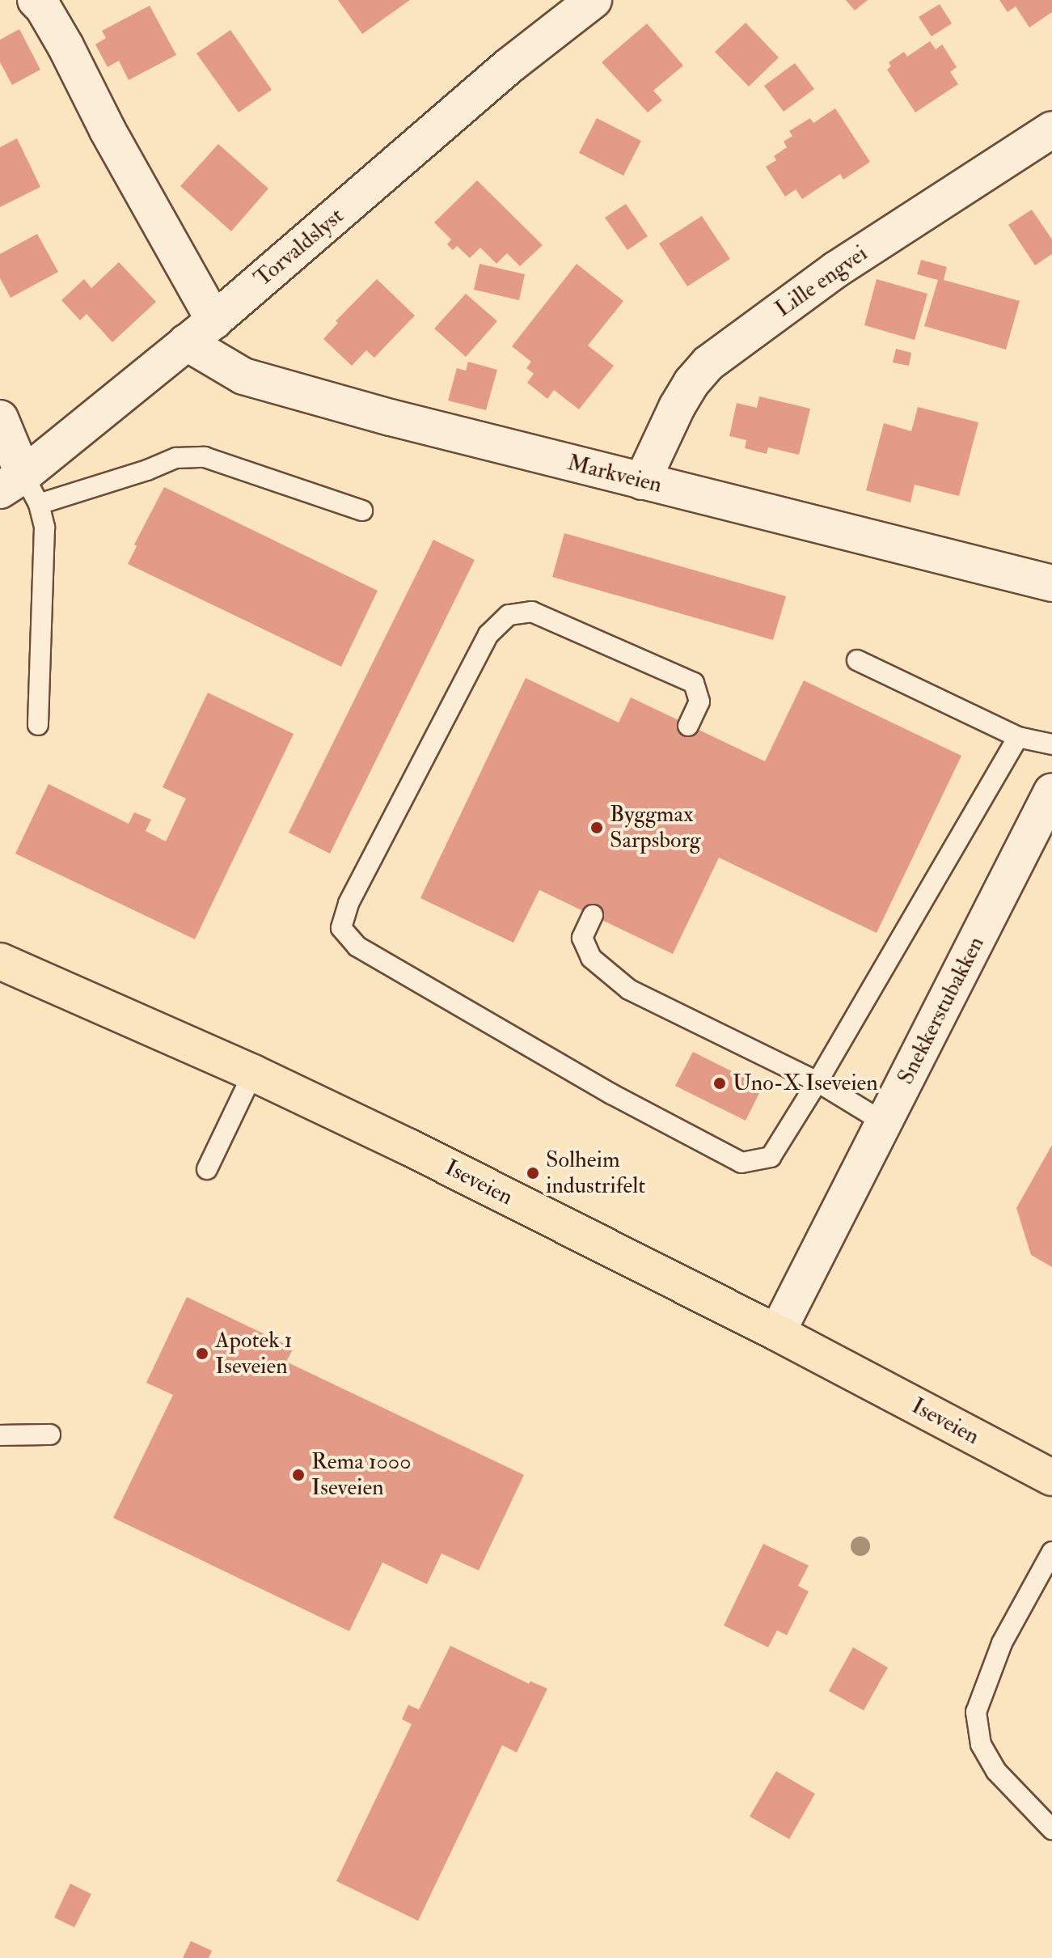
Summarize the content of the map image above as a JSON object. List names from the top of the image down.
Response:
{
  "streets": {
    "highway": ["Iseveien"],
    "street": [
      "Torvaldslyst",
      "Lille engvei",
      "Markveien",
      "Snekkerstubakken"
    ]
  },
  "crossings": [
    ["Torvaldslyst", "Markveien"],
    ["Lille engvei", "Markveien"],
    ["Snekkerstubakken", "Iseveien"]
  ],
  "places": [
    "Byggmax Sarpsborg",
    "Uno-X Iseveien",
    "Solheim industrifelt",
    "Apotek 1 Iseveien",
    "Rema 1000 Iseveien"
  ]
}
